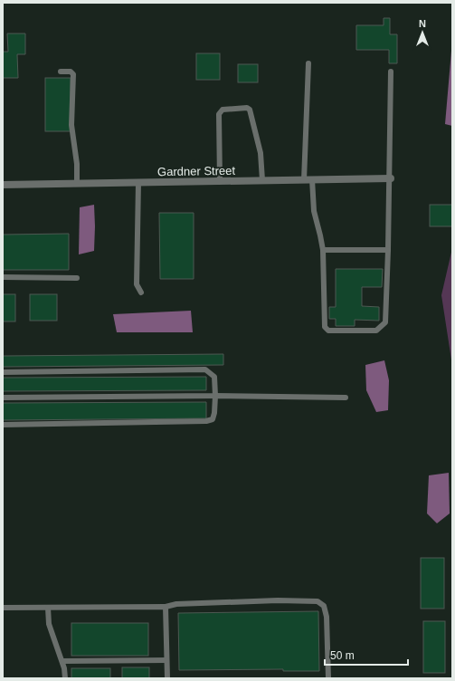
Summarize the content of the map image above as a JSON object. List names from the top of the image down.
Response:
{
  "streets": {
    "street": ["Gardner Street"]
  },
  "scale_bar": "50 m",
  "north": "top"
}
